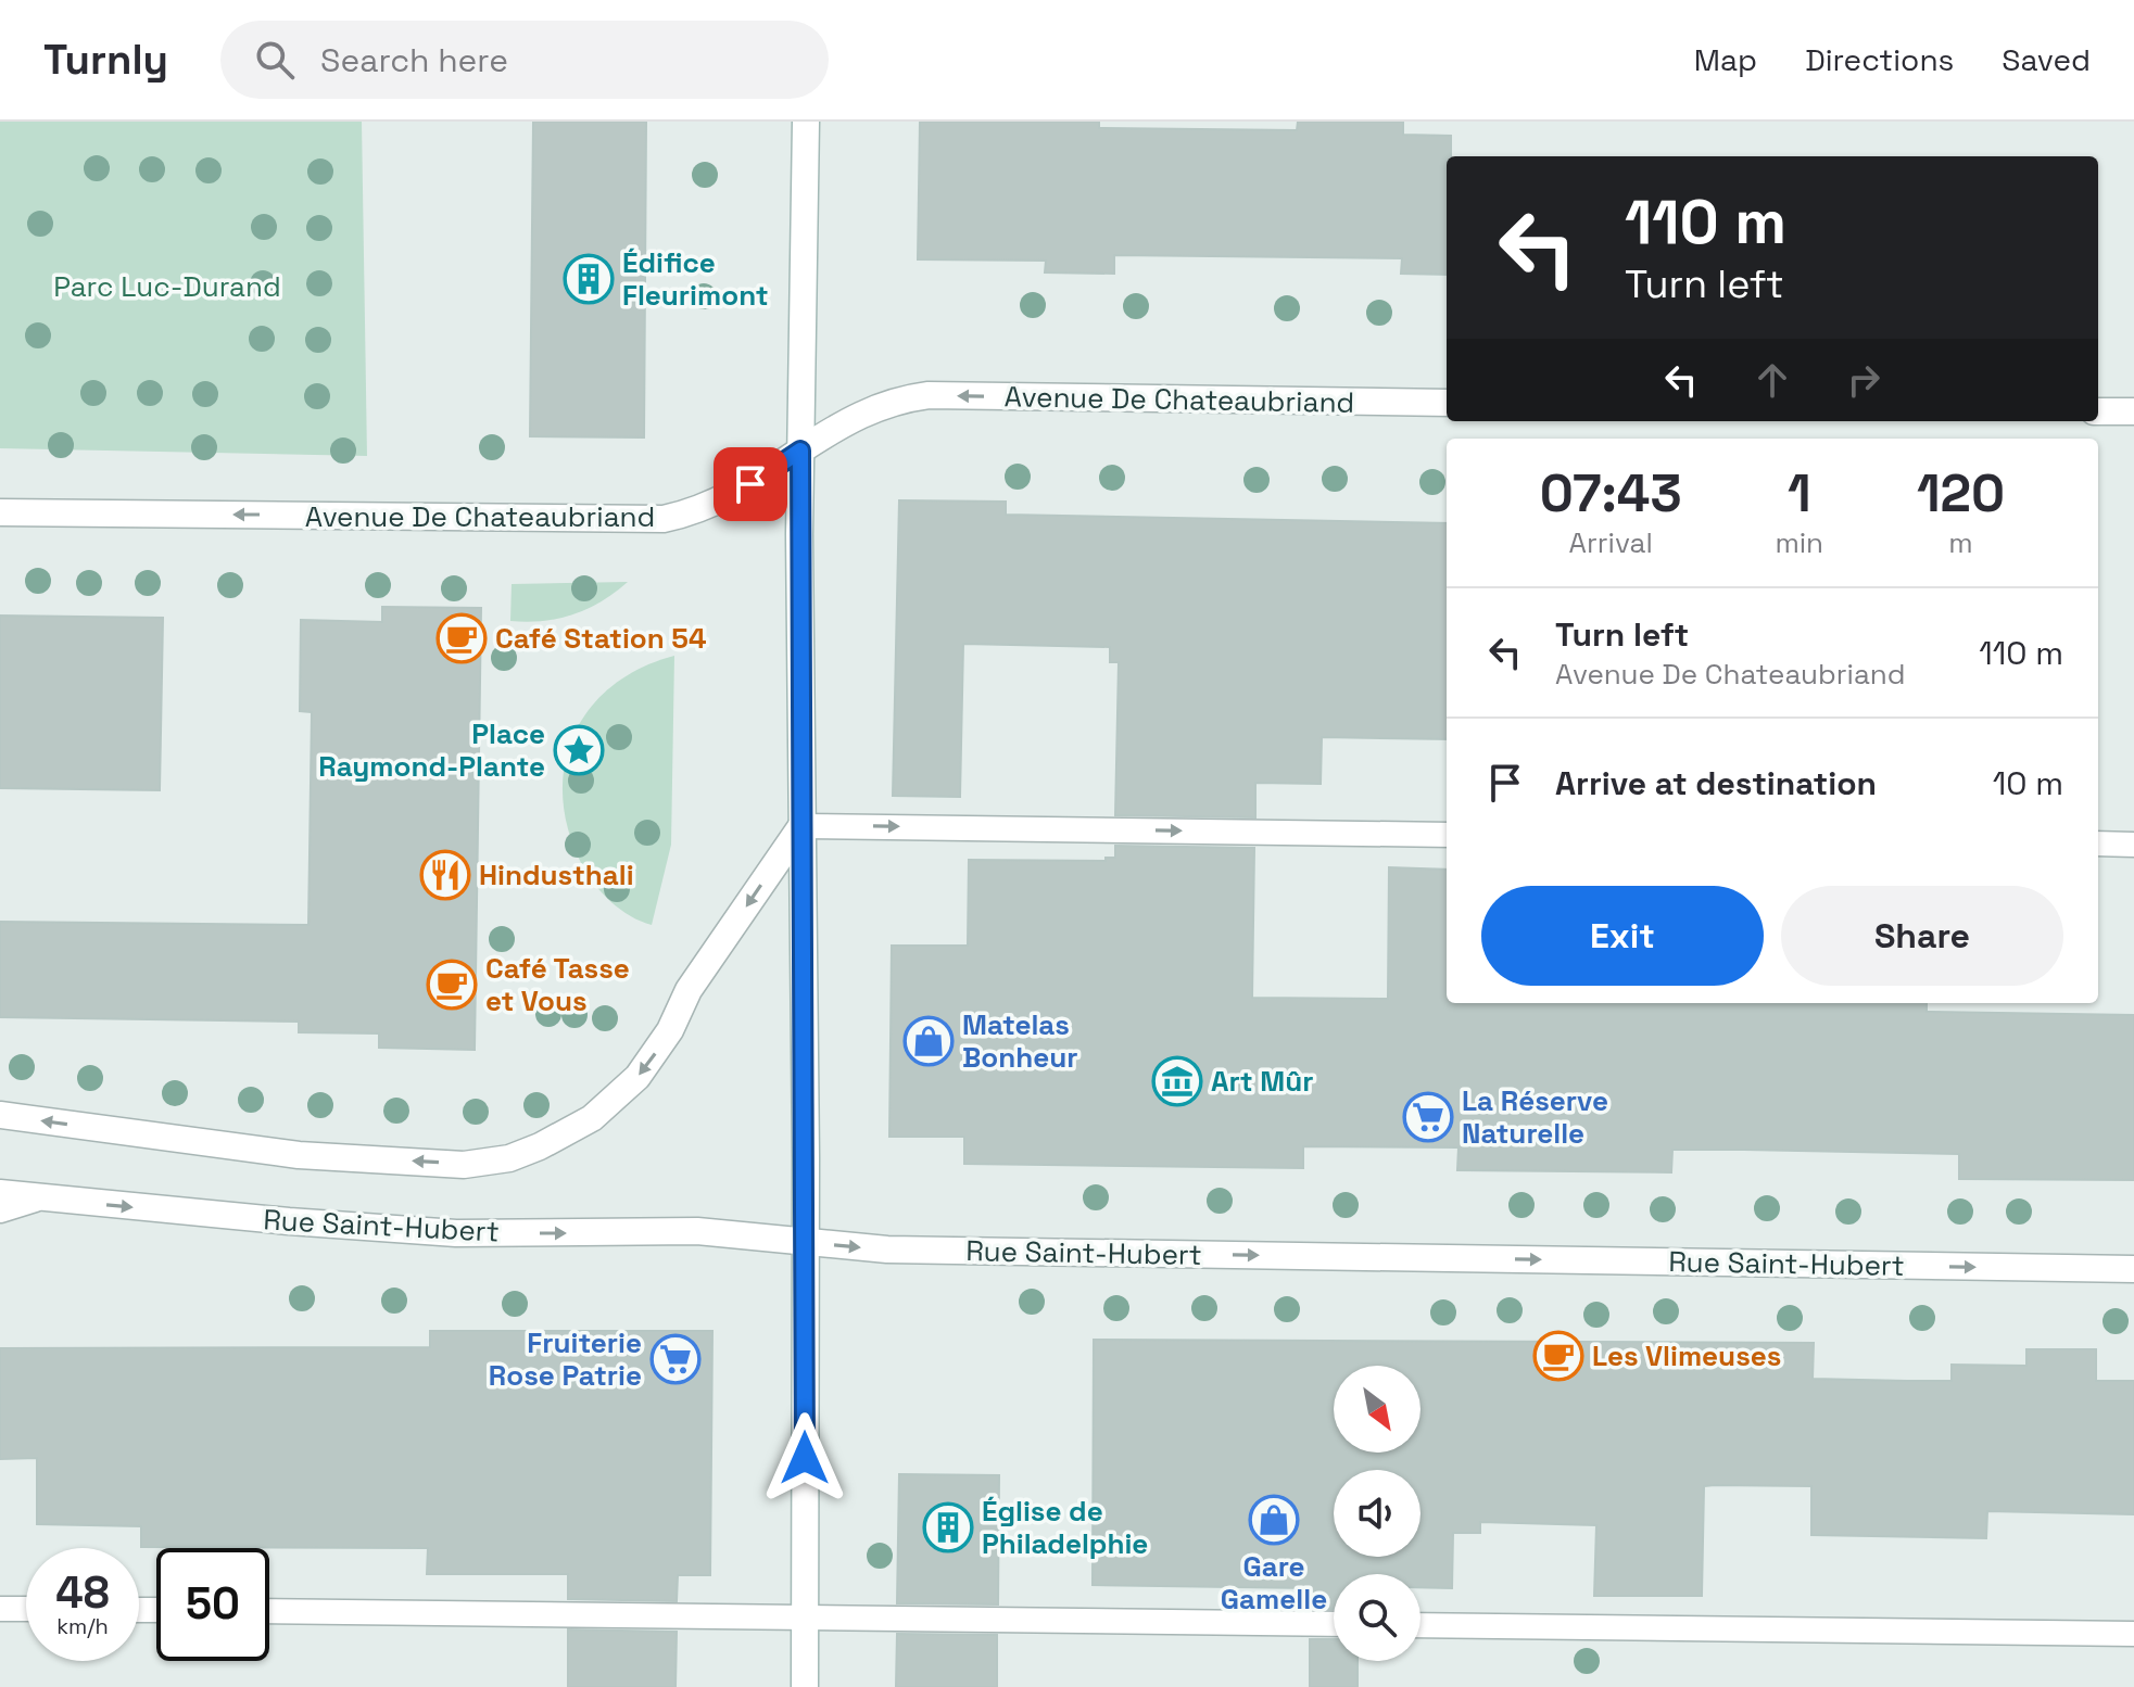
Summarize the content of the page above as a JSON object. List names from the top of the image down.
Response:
{
  "streets": {
    "street": ["Avenue De Chateaubriand", "Rue Saint-Hubert"]
  },
  "one_way": ["Avenue De Chateaubriand", "Rue Saint-Hubert"],
  "parks": ["Parc Luc-Durand"],
  "places": {
    "building": ["Édifice Fleurimont", "Église de Philadelphie"],
    "cafe": ["Café Station 54", "Café Tasse et Vous", "Les Vlimeuses"],
    "place": ["Place Raymond-Plante"],
    "restaurant": ["Hindusthali"],
    "shop": ["Matelas Bonheur", "Gare Gamelle"],
    "museum": ["Art Mûr"],
    "supermarket": ["La Réserve Naturelle", "Fruiterie Rose Patrie"]
  },
  "north": "bottom right",
  "page": {
    "header": "Turnly",
    "search": "Search here",
    "nav": ["Map", "Directions", "Saved"],
    "turn": ["110 m", "Turn left"],
    "eta": [
      "07:43",
      "Arrival",
      "1",
      "min",
      "120",
      "m"
    ],
    "list": [
      {
        "name": "Turn left",
        "note": "Avenue De Chateaubriand",
        "value": "110 m"
      },
      {
        "name": "Arrive at destination",
        "value": "10 m"
      }
    ],
    "buttons": ["Exit", "Share"],
    "speed": "48 km/h",
    "limit": "50"
  }
}
